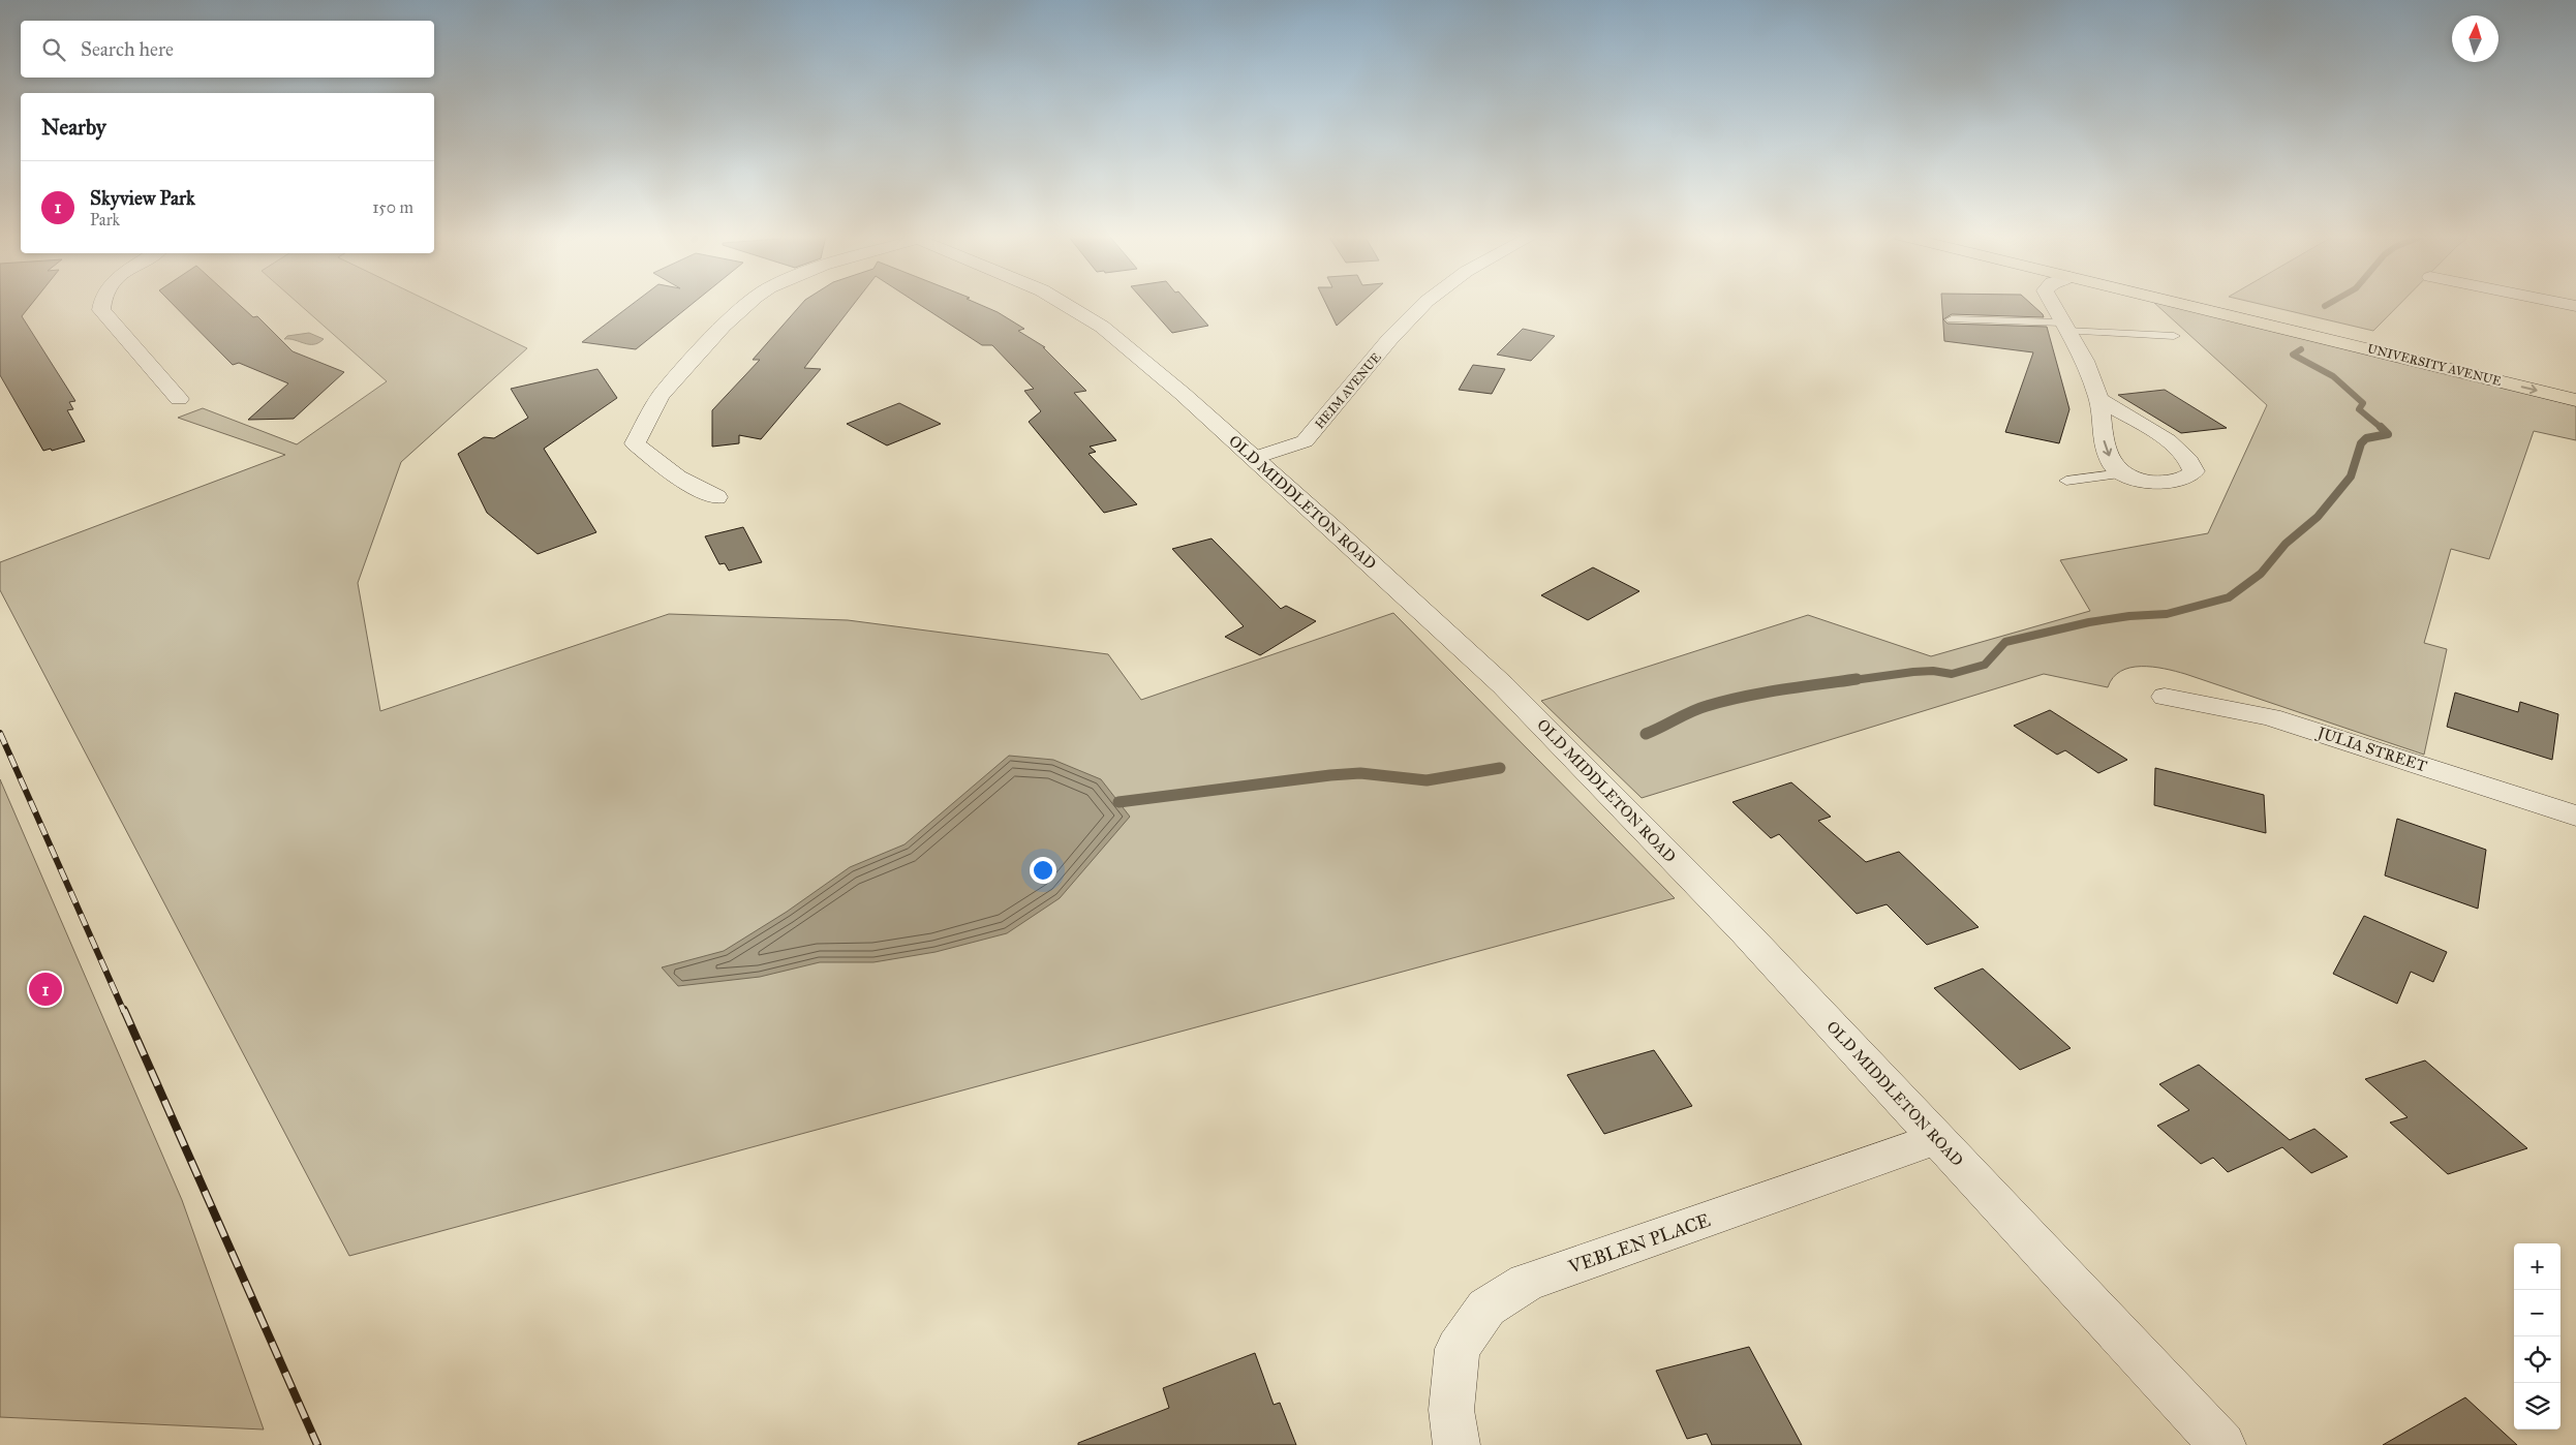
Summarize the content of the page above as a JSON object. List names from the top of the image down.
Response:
{
  "streets": {
    "main road": ["UNIVERSITY AVENUE"],
    "street": [
      "HEIM AVENUE",
      "OLD MIDDLETON ROAD",
      "JULIA STREET",
      "VEBLEN PLACE"
    ]
  },
  "crossings": [
    ["HEIM AVENUE", "OLD MIDDLETON ROAD"],
    ["OLD MIDDLETON ROAD", "VEBLEN PLACE"]
  ],
  "north": "top",
  "page": {
    "search": "Search here",
    "heading": "Nearby",
    "list": [
      {
        "mark": "1",
        "name": "Skyview Park",
        "note": "Park",
        "value": "150 m"
      }
    ],
    "pins": "1",
    "map_buttons": ["+", "−"]
  }
}
